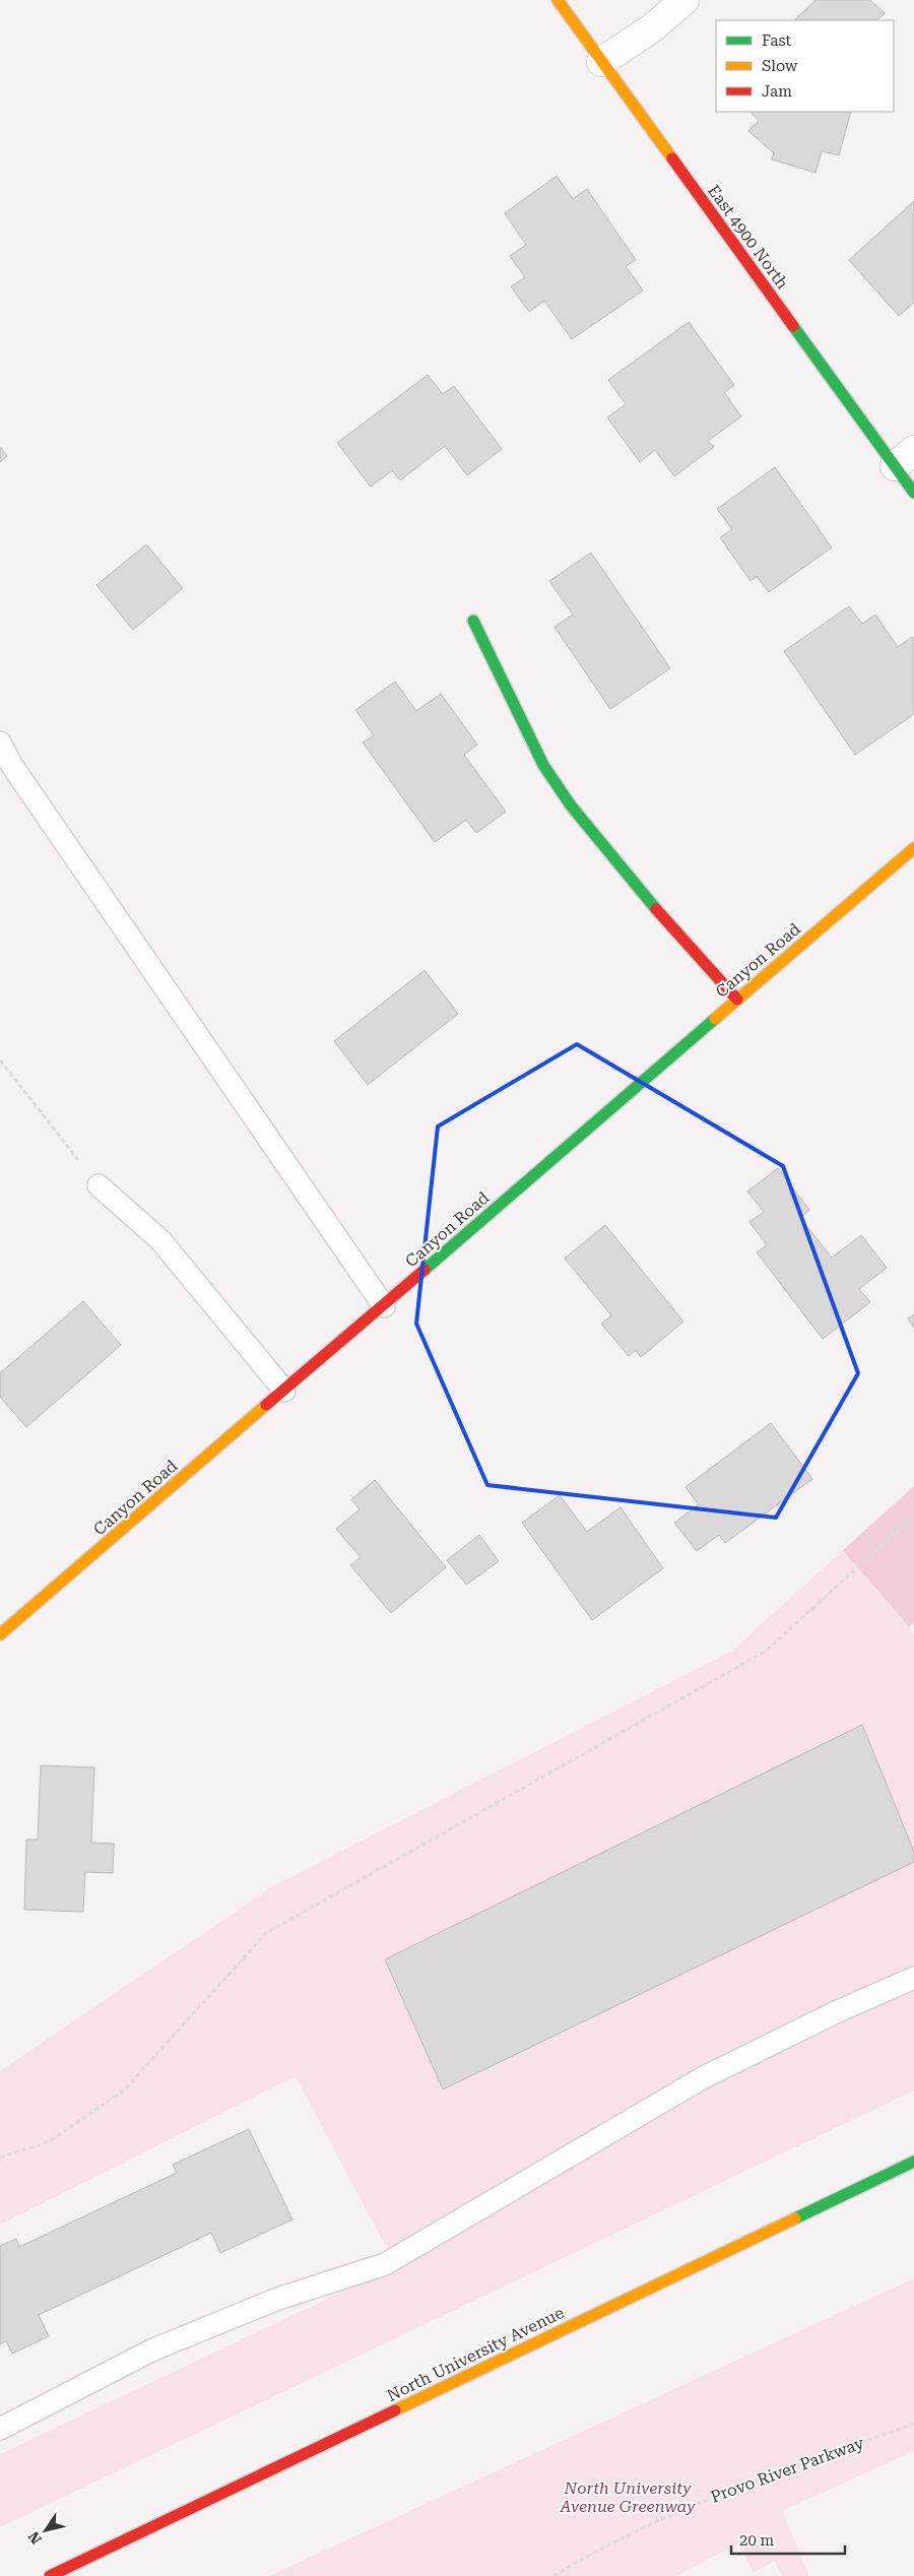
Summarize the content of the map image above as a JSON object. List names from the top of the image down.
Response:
{
  "streets": {
    "main road": ["East 4900 North", "Canyon Road", "North University Avenue"],
    "path": ["Provo River Parkway"]
  },
  "parks": ["North University Avenue Greenway"],
  "legend": ["Fast", "Slow", "Jam"],
  "scale_bar": "20 m",
  "north": "bottom left"
}
